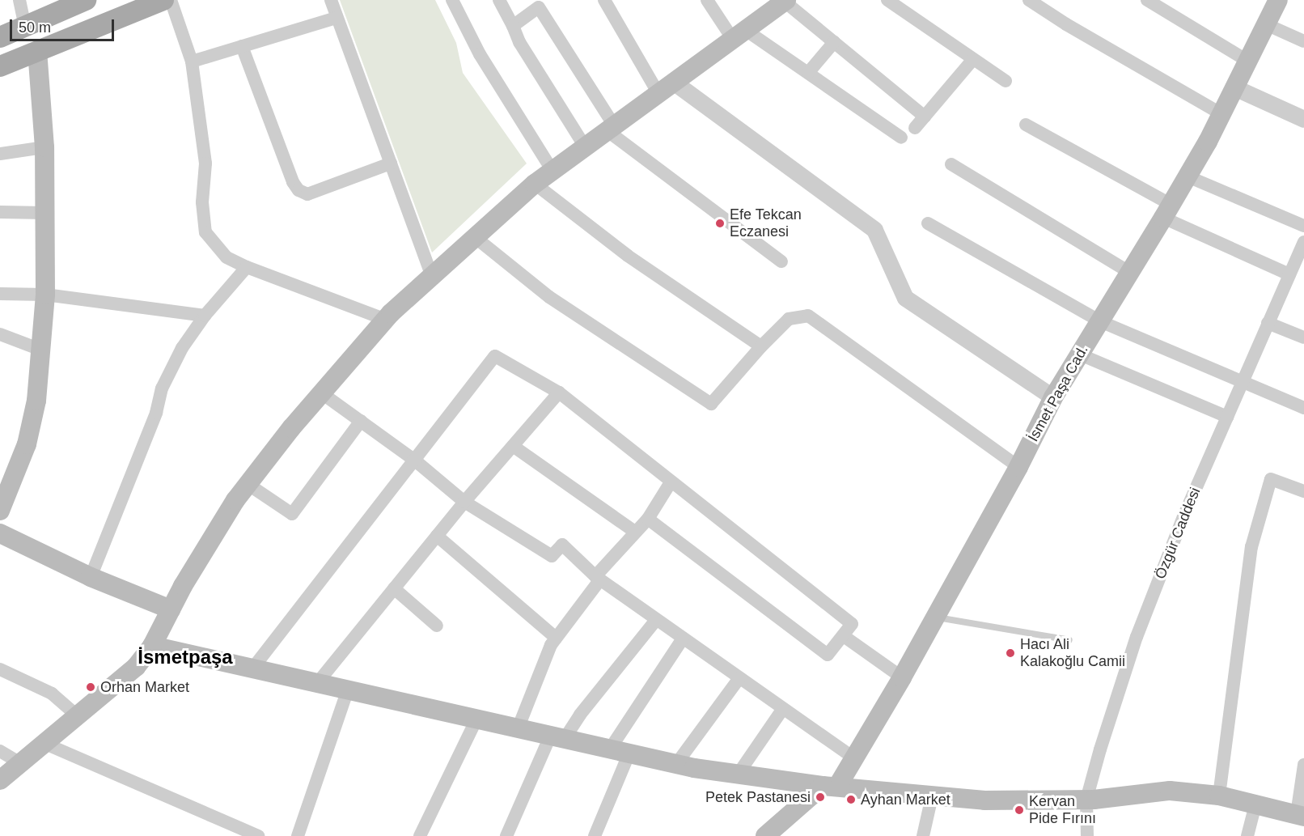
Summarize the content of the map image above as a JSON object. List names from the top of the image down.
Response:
{
  "streets": {
    "main road": ["İsmet Paşa Cad."],
    "street": ["Özgür Caddesi"]
  },
  "districts": ["İsmetpaşa"],
  "places": [
    "Efe Tekcan Eczanesi",
    "Hacı Ali Kalakoğlu Camii",
    "Orhan Market",
    "Petek Pastanesi",
    "Ayhan Market",
    "Kervan Pide Fırını"
  ],
  "scale_bar": "50 m"
}
